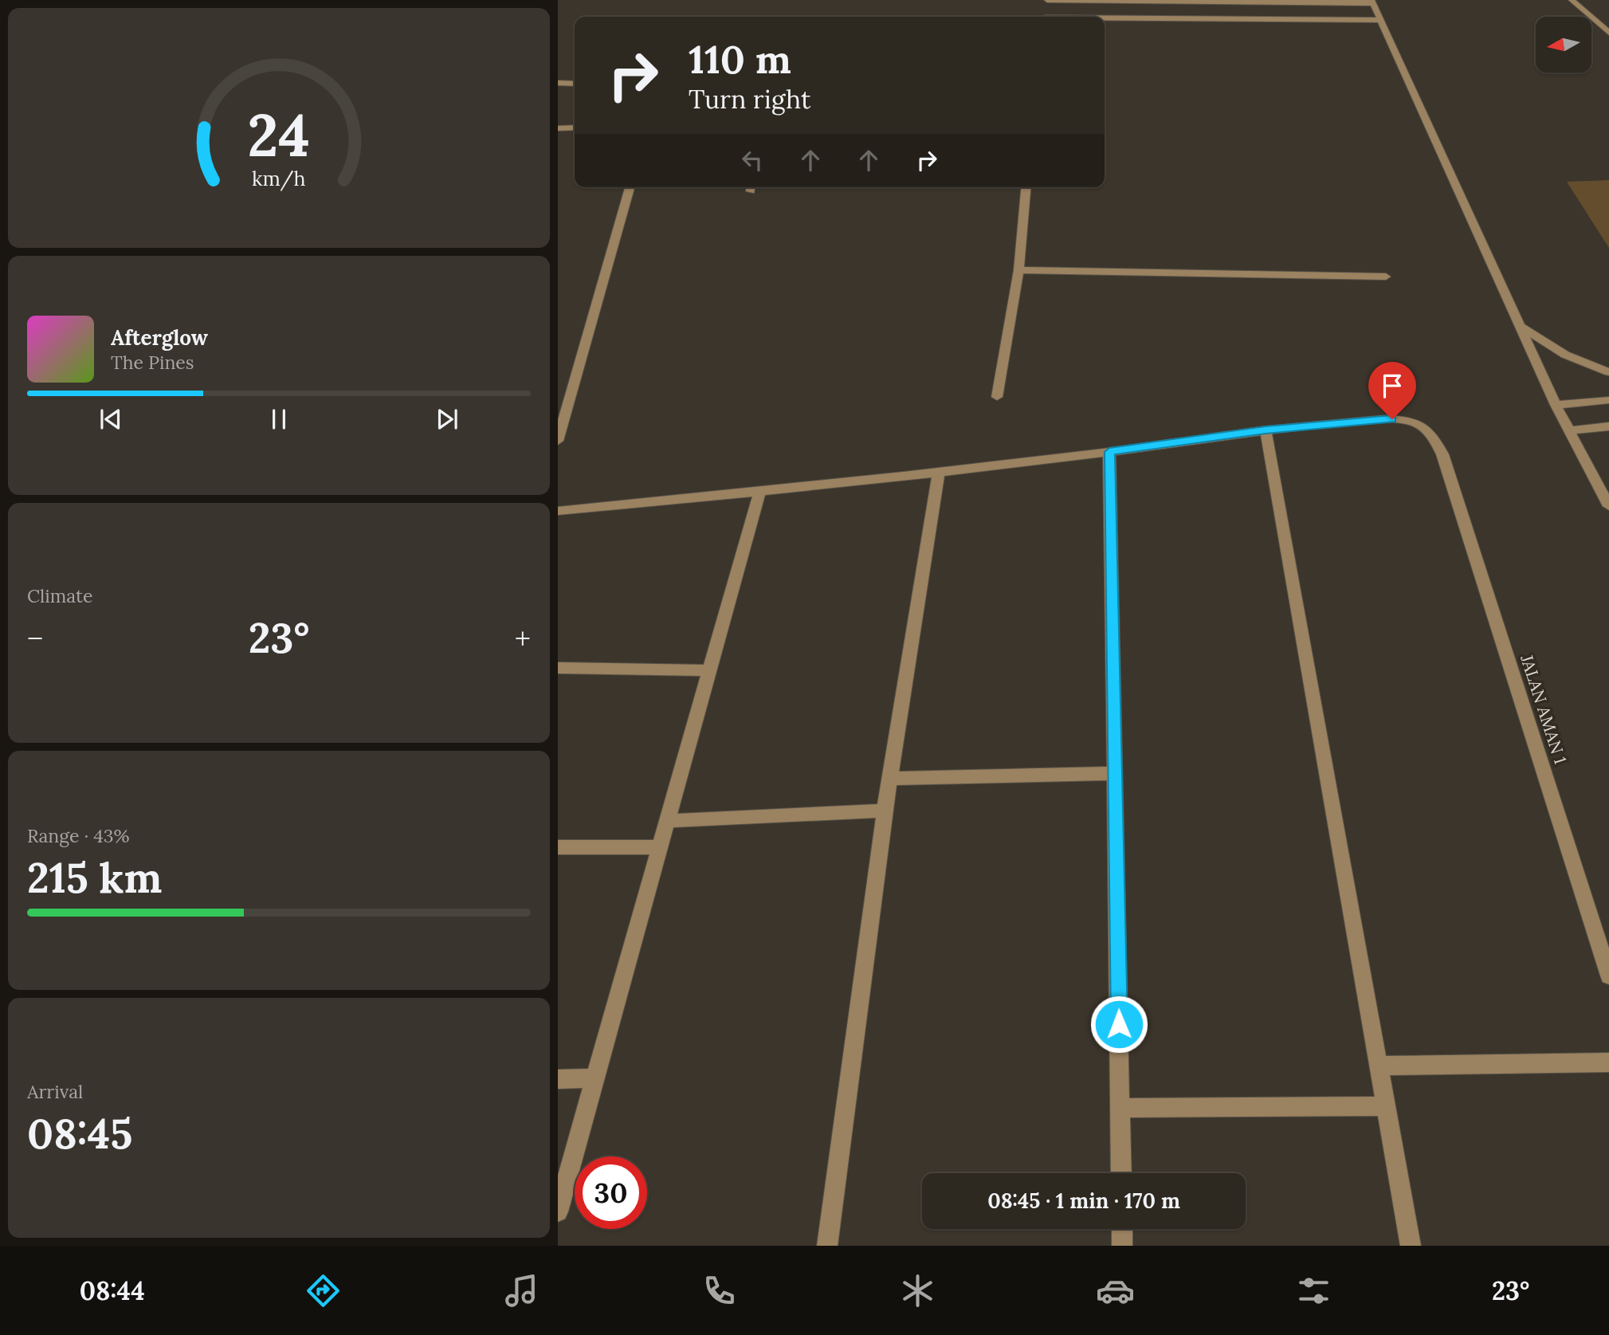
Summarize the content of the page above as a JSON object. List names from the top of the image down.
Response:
{
  "streets": {
    "street": ["JALAN AMAN 1"]
  },
  "north": "left",
  "page": {
    "turn": ["110 m", "Turn right"],
    "song": ["Afterglow", "The Pines"],
    "tile": [
      "Climate",
      ["Range · 43%", "215 km"],
      ["Arrival", "08:45"]
    ],
    "heat": ["−", "23°", "+"],
    "limit": "30",
    "trip": "08:45 · 1 min · 170 m",
    "tabs": ["08:44", "23°"],
    "gauge": ["24", "km/h"]
  }
}
